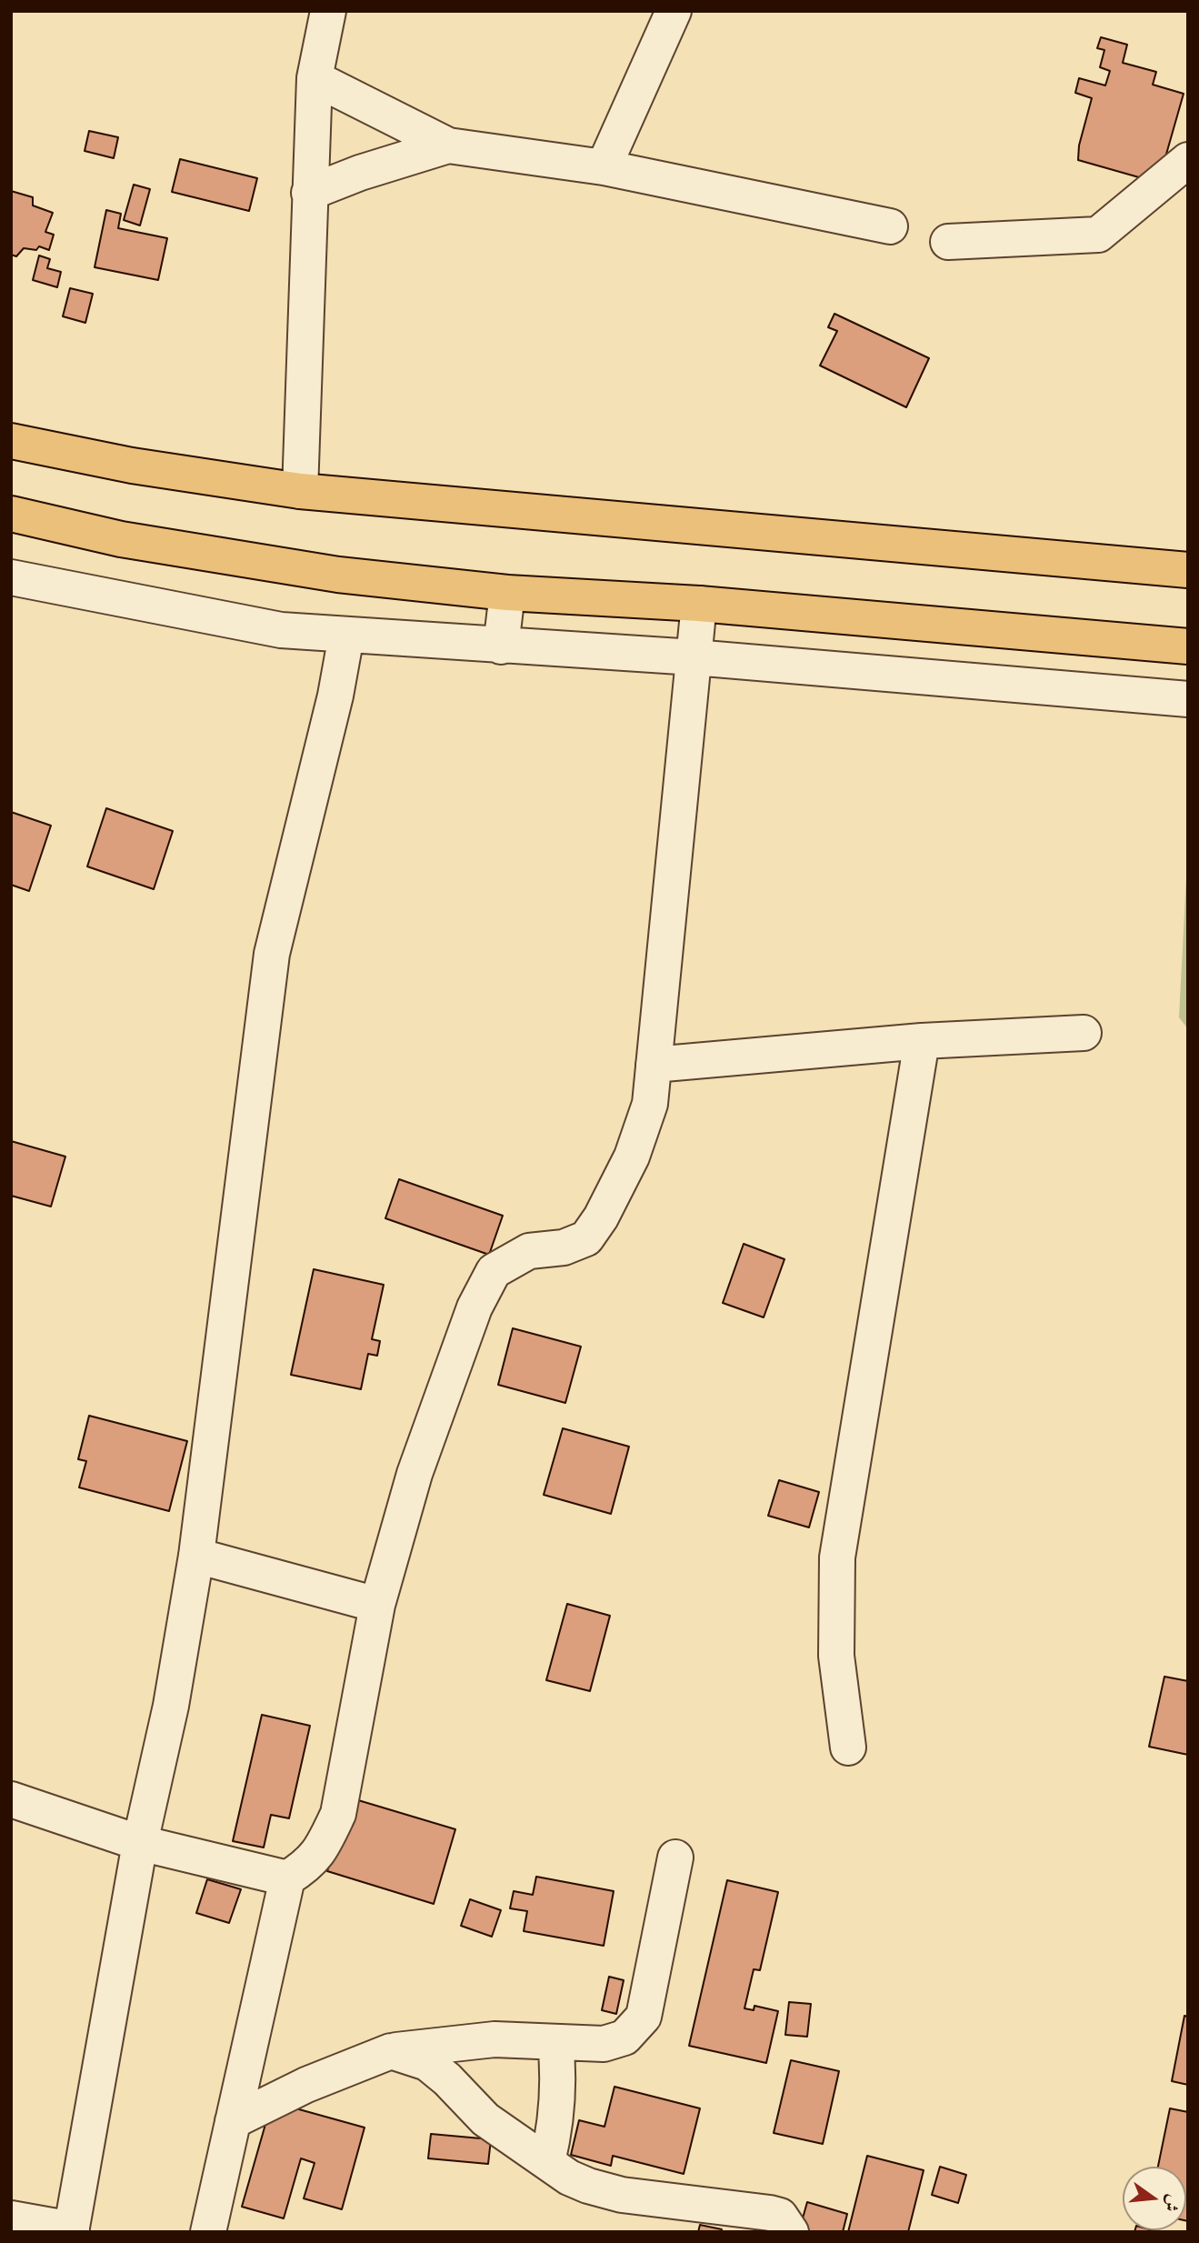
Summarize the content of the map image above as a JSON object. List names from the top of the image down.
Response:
{
  "north": "right"
}
